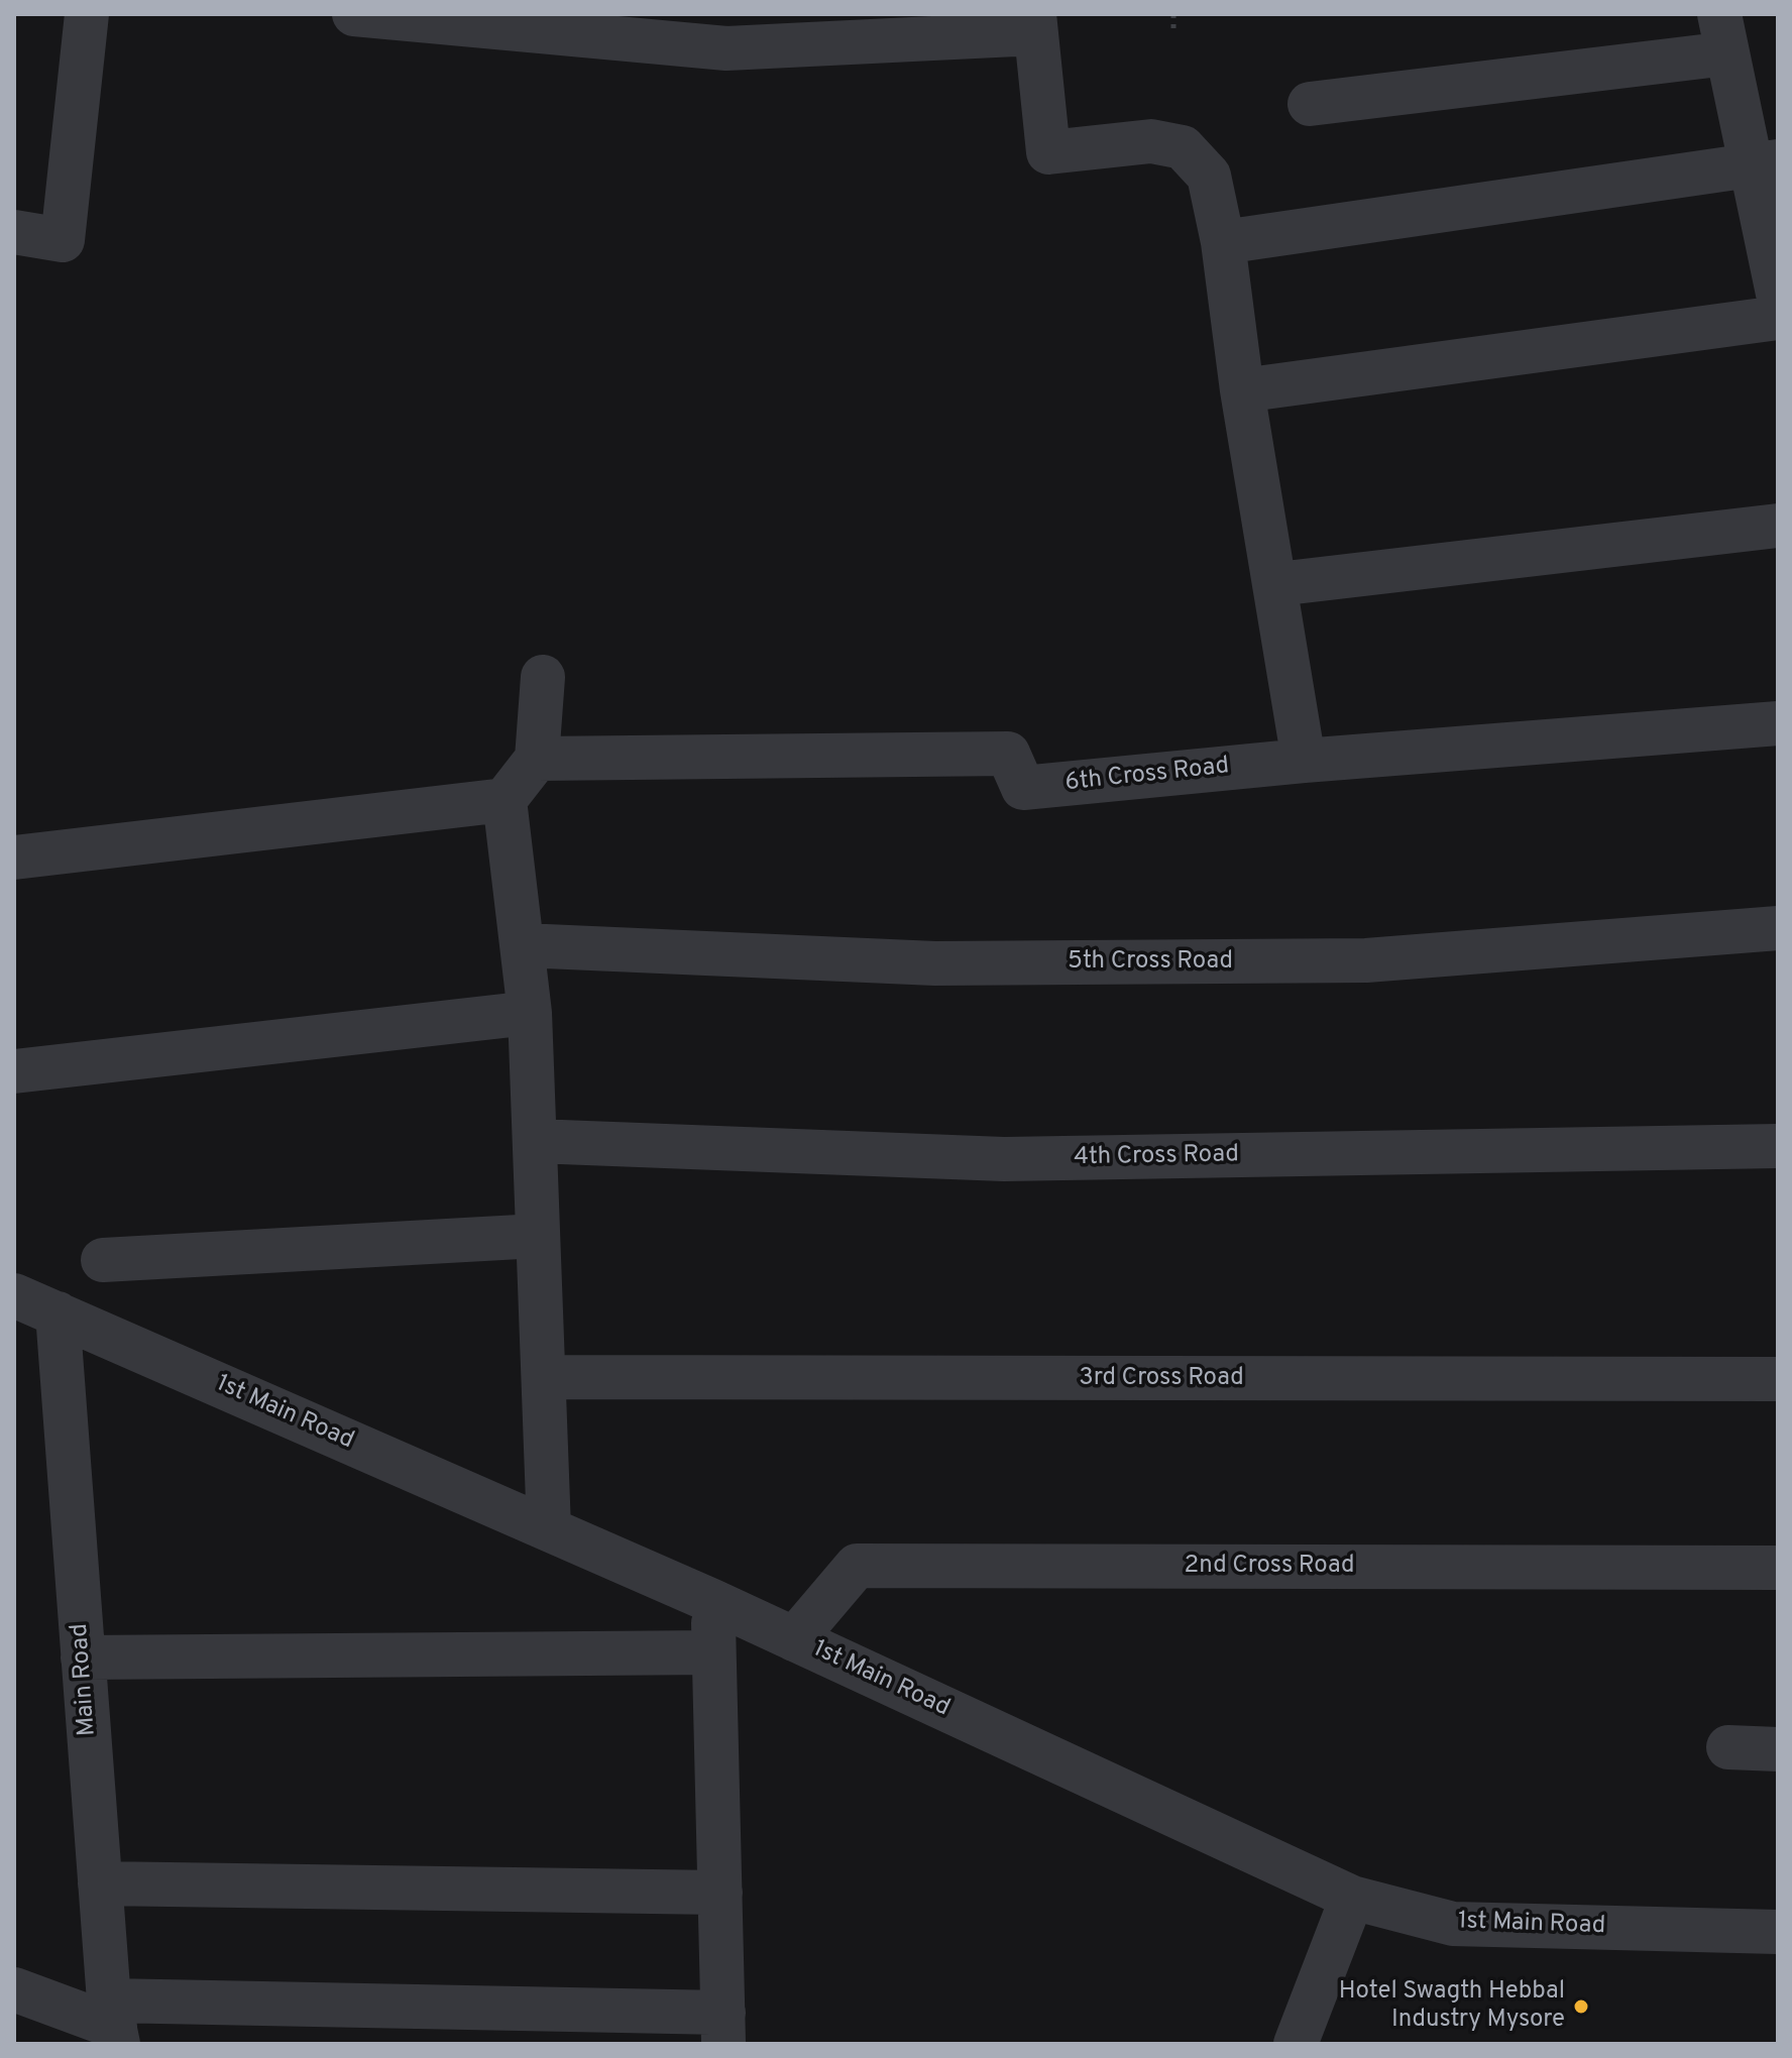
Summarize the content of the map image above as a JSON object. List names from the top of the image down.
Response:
{
  "streets": {
    "street": [
      "6th Cross Road",
      "5th Cross Road",
      "4th Cross Road",
      "3rd Cross Road",
      "1st Main Road",
      "2nd Cross Road",
      "Main Road"
    ]
  },
  "crossings": [
    ["1st Main Road", "2nd Cross Road"],
    ["1st Main Road", "Main Road"]
  ],
  "places": ["Hotel Swagth Hebbal Industry Mysore"]
}
